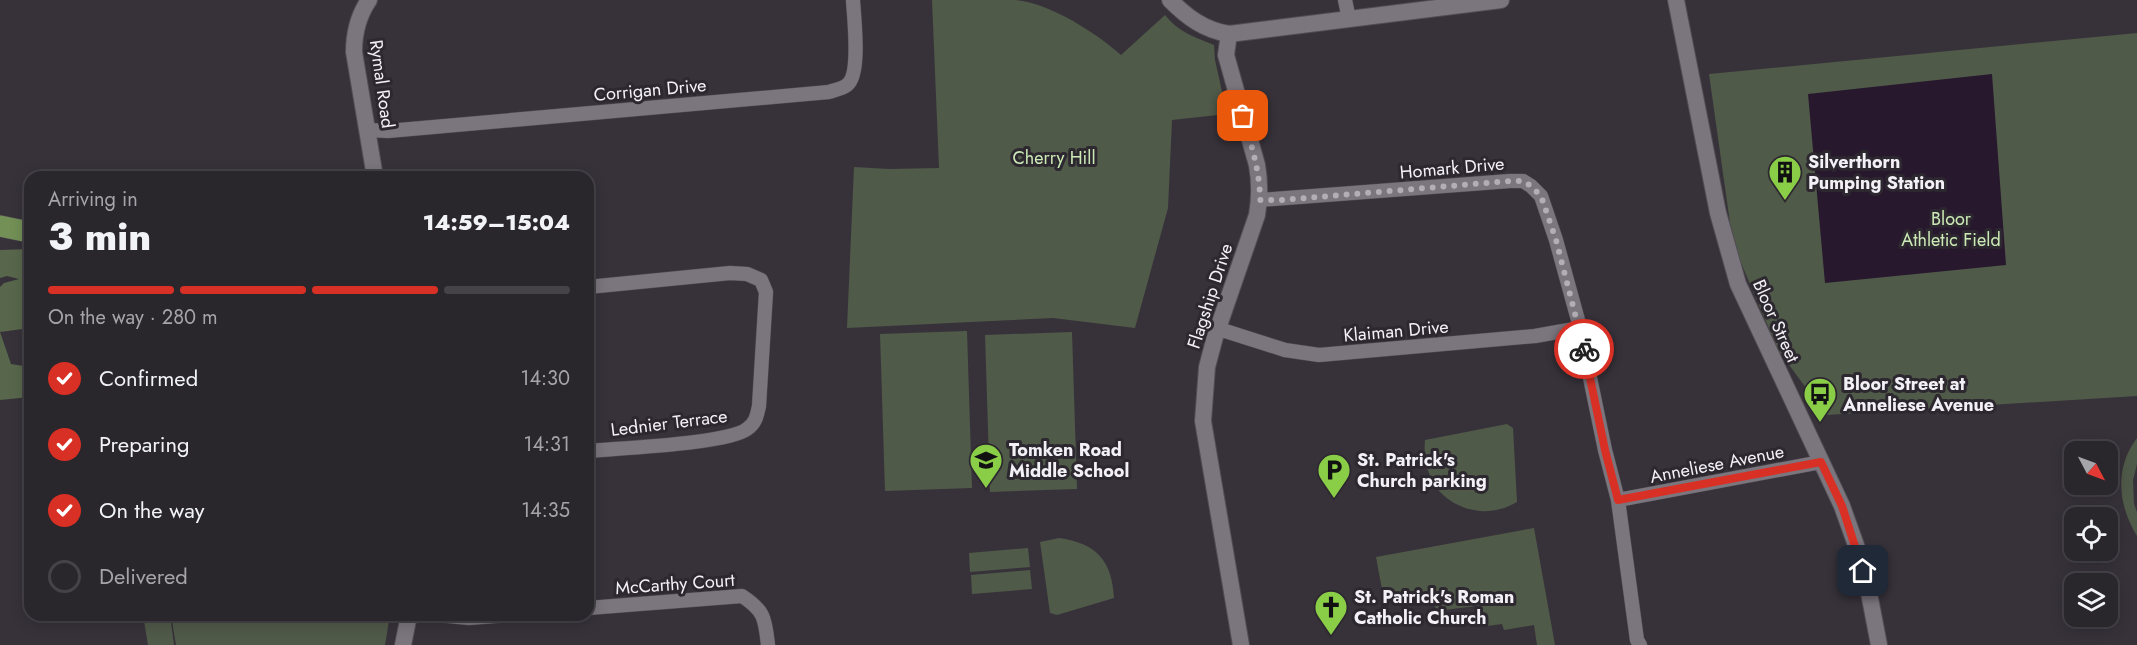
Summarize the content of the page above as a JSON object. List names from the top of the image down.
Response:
{
  "streets": {
    "street": [
      "Rymal Road",
      "Corrigan Drive",
      "Homark Drive",
      "Flagship Drive",
      "Bloor Street",
      "Klaiman Drive",
      "Lednier Terrace",
      "Anneliese Avenue",
      "McCarthy Court"
    ]
  },
  "crossings": [
    ["Rymal Road", "Corrigan Drive"],
    ["Homark Drive", "Flagship Drive"],
    ["Homark Drive", "Klaiman Drive"],
    ["Homark Drive", "Anneliese Avenue"],
    ["Flagship Drive", "Klaiman Drive"],
    ["Bloor Street", "Anneliese Avenue"]
  ],
  "parks": ["Cherry Hill", "Bloor Athletic Field"],
  "places": {
    "building": ["Silverthorn Pumping Station"],
    "bus stop": ["Bloor Street at Anneliese Avenue"],
    "school or university": ["Tomken Road Middle School"],
    "parking": ["St. Patrick's Church parking"],
    "church": ["St. Patrick's Roman Catholic Church"]
  },
  "north": "bottom right",
  "page": {
    "heading": ["3 min", "Arriving in", "14:59–15:04"],
    "bar": "On the way · 280 m",
    "list": [
      ["Confirmed", "14:30"],
      ["Preparing", "14:31"],
      ["On the way", "14:35"],
      "Delivered"
    ]
  }
}
